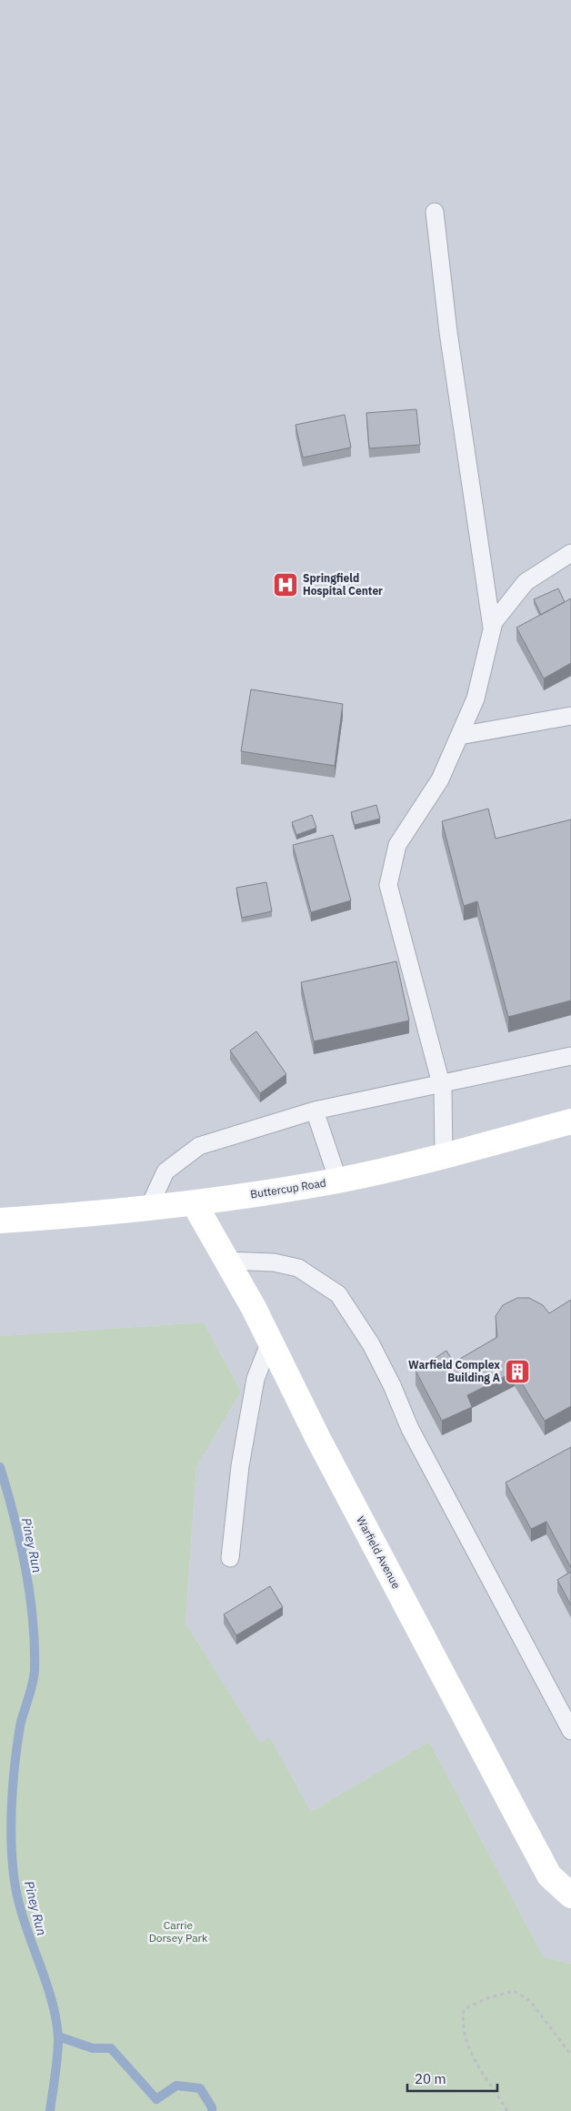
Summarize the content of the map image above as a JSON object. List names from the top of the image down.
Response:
{
  "streets": {
    "street": ["Buttercup Road", "Warfield Avenue"]
  },
  "crossings": [
    ["Buttercup Road", "Warfield Avenue"]
  ],
  "water": ["Piney Run"],
  "parks": ["Carrie Dorsey Park"],
  "places": {
    "hospital": ["Springfield Hospital Center"],
    "building": ["Warfield Complex Building A"]
  },
  "scale_bar": "20 m"
}
